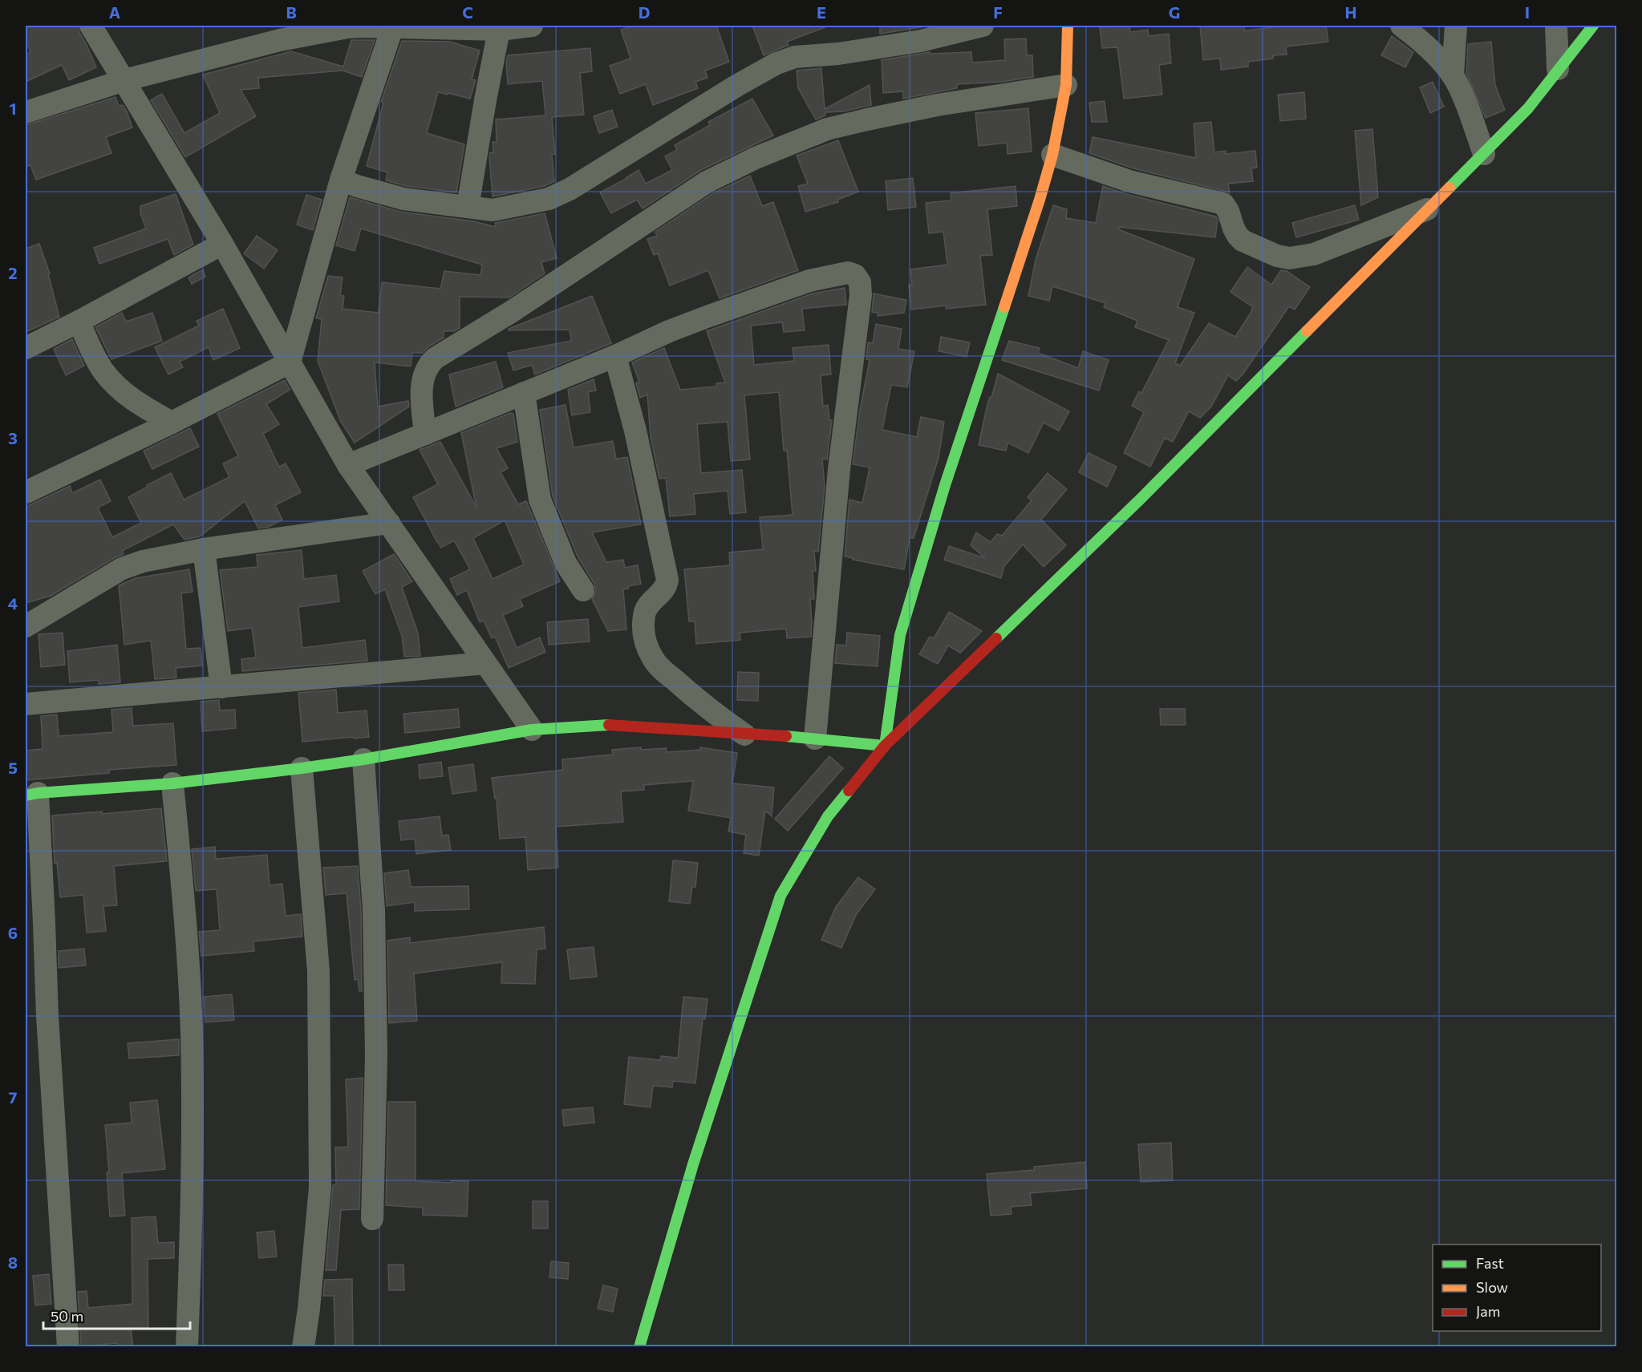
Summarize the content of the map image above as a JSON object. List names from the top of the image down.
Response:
{
  "legend": ["Fast", "Slow", "Jam"],
  "scale_bar": "50 m",
  "grid": {
    "columns": [
      "A",
      "B",
      "C",
      "D",
      "E",
      "F",
      "G",
      "H",
      "I"
    ],
    "rows": [
      "1",
      "2",
      "3",
      "4",
      "5",
      "6",
      "7",
      "8"
    ]
  }
}
